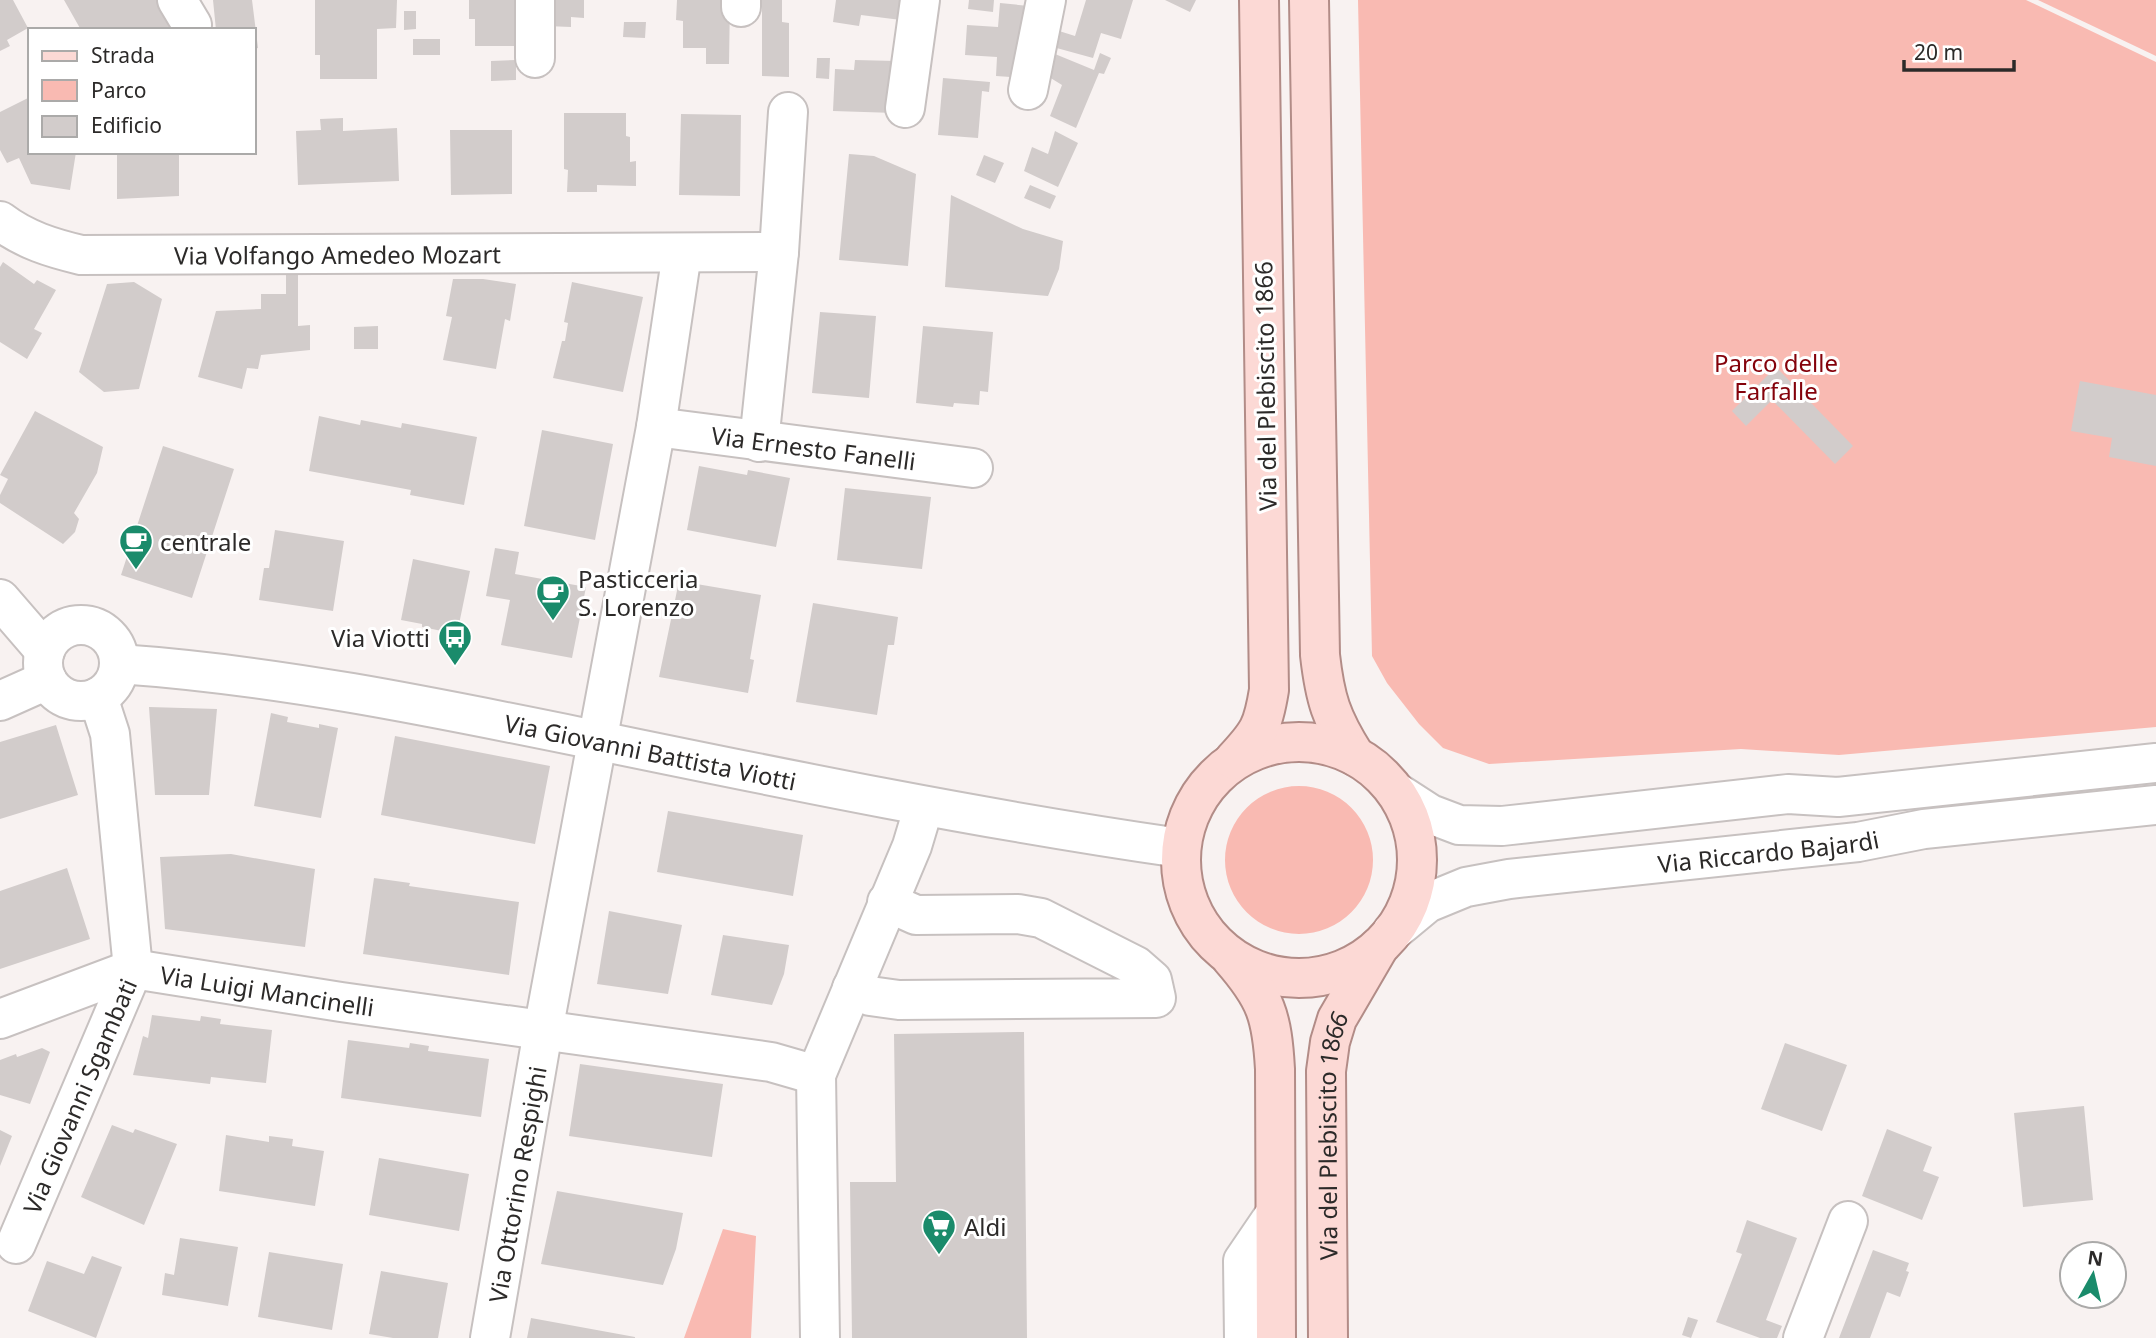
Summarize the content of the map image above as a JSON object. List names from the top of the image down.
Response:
{
  "streets": {
    "main road": ["Via del Plebiscito 1866"],
    "street": [
      "Via Volfango Amedeo Mozart",
      "Via Ernesto Fanelli",
      "Via Giovanni Battista Viotti",
      "Via Riccardo Bajardi",
      "Via Luigi Mancinelli",
      "Via Giovanni Sgambati",
      "Via Ottorino Respighi"
    ]
  },
  "crossings": [
    ["Via del Plebiscito 1866", "Via Giovanni Battista Viotti"],
    ["Via del Plebiscito 1866", "Via Riccardo Bajardi"],
    ["Via Giovanni Battista Viotti", "Via Riccardo Bajardi"],
    ["Via Giovanni Battista Viotti", "Via Giovanni Sgambati"],
    ["Via Giovanni Battista Viotti", "Via Ottorino Respighi"],
    ["Via Luigi Mancinelli", "Via Giovanni Sgambati"],
    ["Via Luigi Mancinelli", "Via Ottorino Respighi"]
  ],
  "parks": ["Parco delle Farfalle"],
  "places": {
    "cafe": ["centrale", "Pasticceria S. Lorenzo"],
    "bus stop": ["Via Viotti"],
    "supermarket": ["Aldi"]
  },
  "legend": ["Strada", "Parco", "Edificio"],
  "scale_bar": "20 m",
  "north": "top"
}
